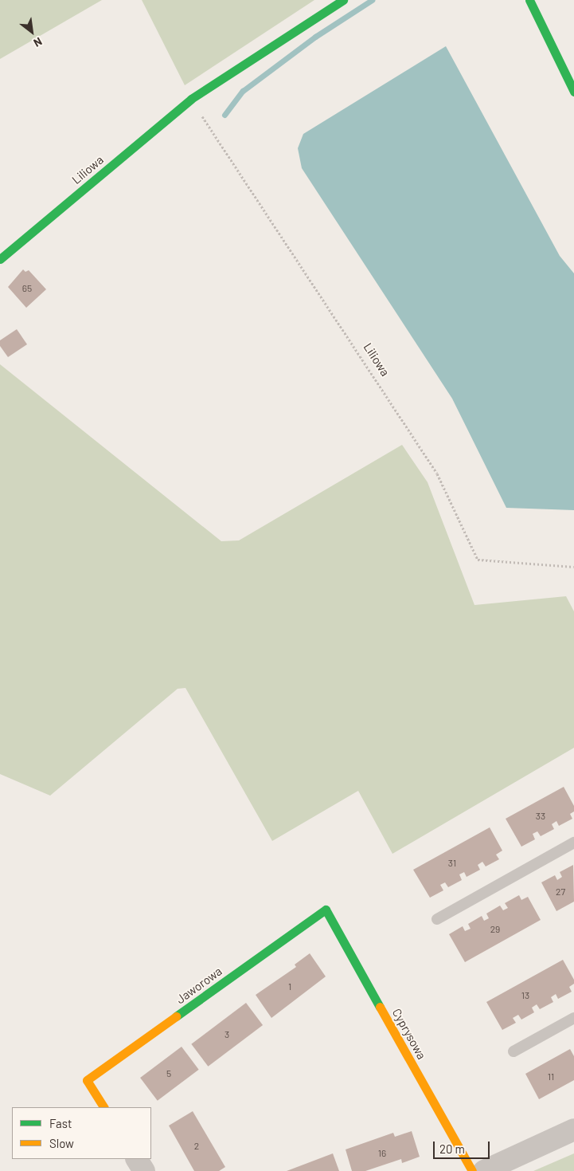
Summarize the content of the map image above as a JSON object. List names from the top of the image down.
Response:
{
  "streets": {
    "street": ["Liliowa", "Jaworowa", "Cyprysowa"]
  },
  "crossings": [
    ["Jaworowa", "Cyprysowa"]
  ],
  "house_numbers": [
    "65",
    "33",
    "31",
    "27",
    "29",
    "1",
    "13",
    "3",
    "5",
    "11",
    "2",
    "16"
  ],
  "legend": ["Fast", "Slow"],
  "scale_bar": "20 m",
  "north": "bottom right"
}
